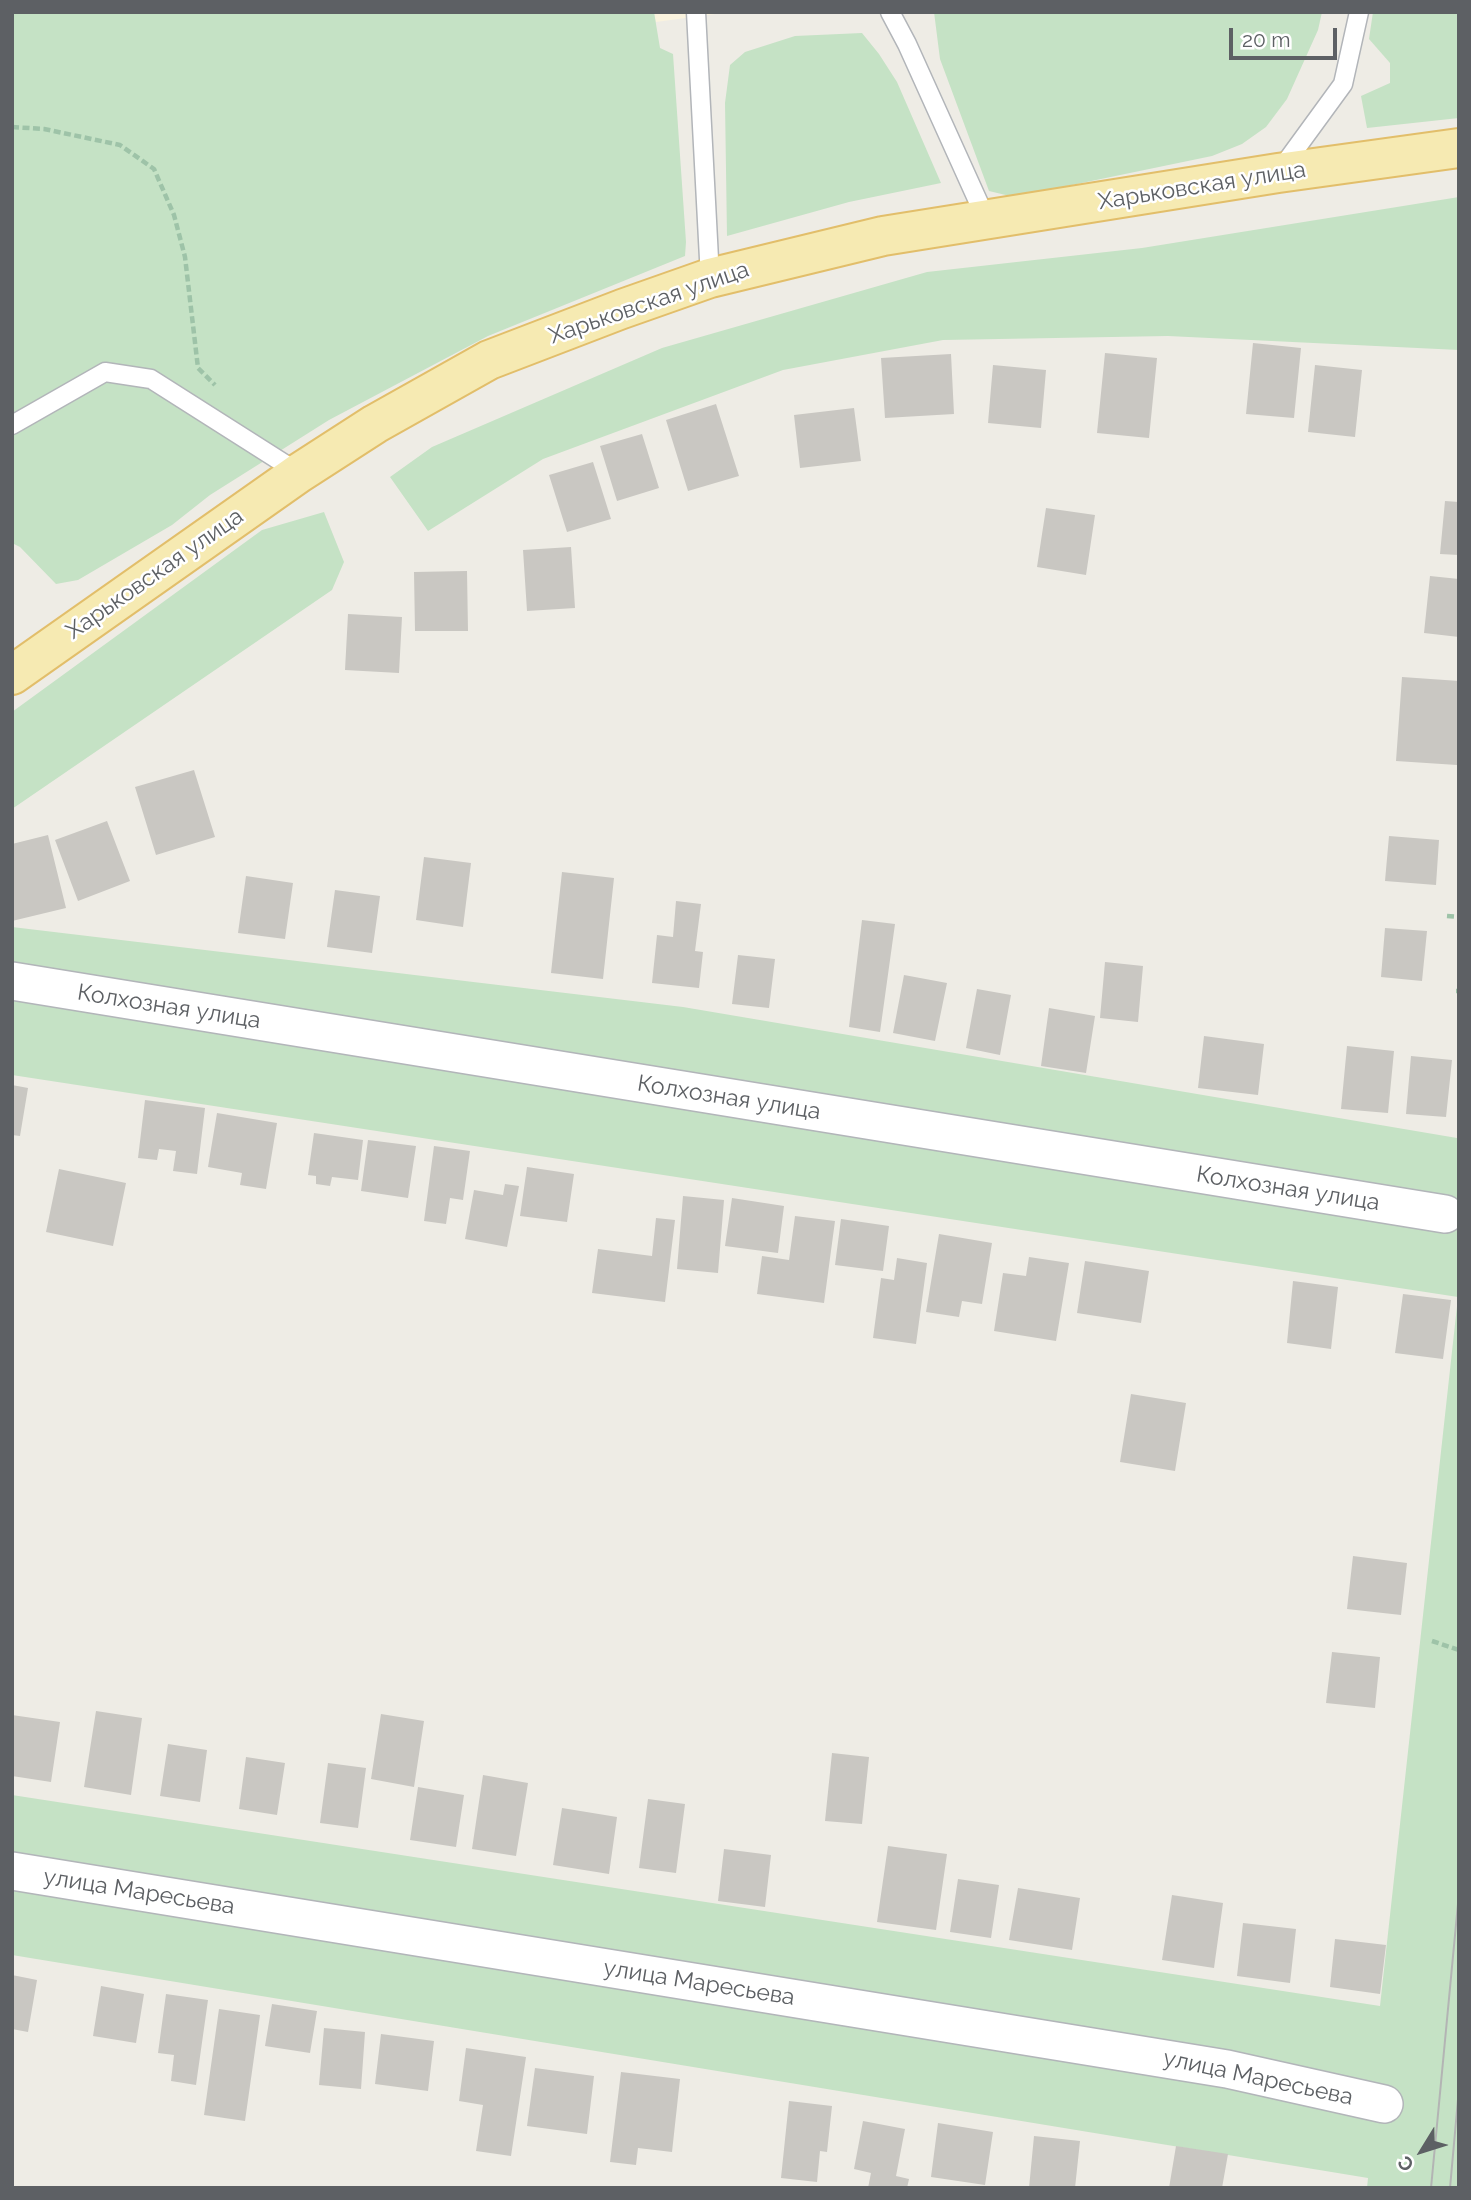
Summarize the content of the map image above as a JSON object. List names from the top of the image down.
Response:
{
  "streets": {
    "main road": ["Харьковская улица"],
    "street": ["Колхозная улица", "улица Маресьева"]
  },
  "scale_bar": "20 m",
  "north": "bottom left"
}
